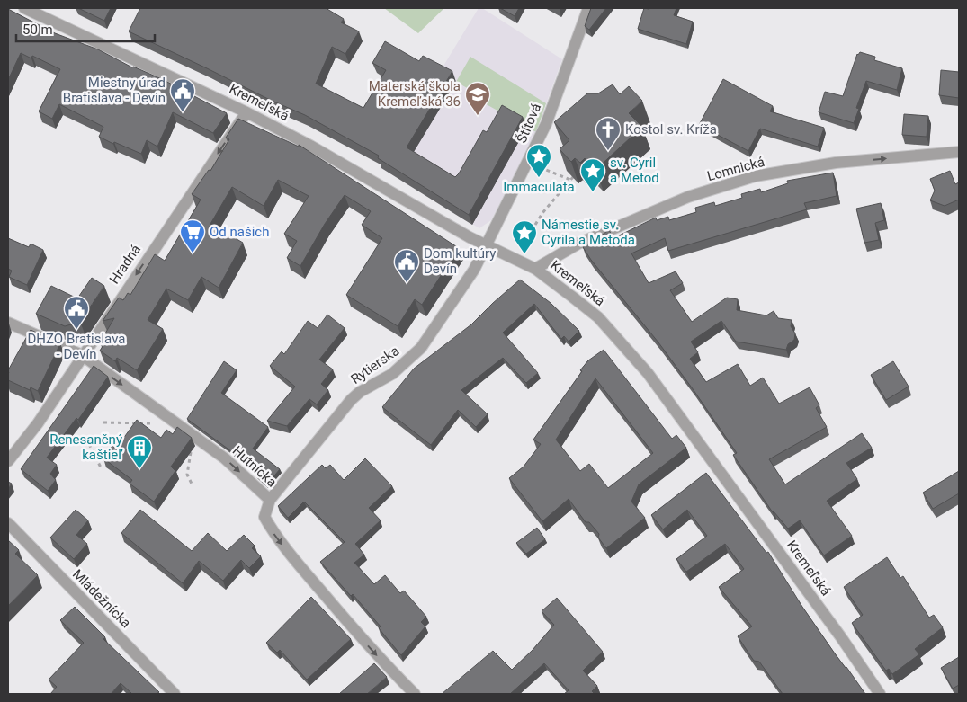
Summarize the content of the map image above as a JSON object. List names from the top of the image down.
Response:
{
  "streets": {
    "street": [
      "Kremeľská",
      "Štítová",
      "Lomnická",
      "Hradná",
      "Rytierska",
      "Hutnícka",
      "Mládežnícka"
    ]
  },
  "crossings": [
    ["Kremeľská", "Štítová"],
    ["Kremeľská", "Lomnická"],
    ["Kremeľská", "Hradná"],
    ["Kremeľská", "Rytierska"],
    ["Štítová", "Rytierska"],
    ["Hradná", "Hutnícka"],
    ["Rytierska", "Hutnícka"]
  ],
  "one_way": ["Lomnická", "Hradná", "Hutnícka"],
  "places": {
    "public building": ["Miestny úrad Bratislava - Devín", "Dom kultúry Devín", "DHZO Bratislava - Devín"],
    "school or university": ["Materská škola Kremeľská 36"],
    "church": ["Kostol sv. Kríža"],
    "place": ["Immaculata", "sv. Cyril a Metod", "Námestie sv. Cyrila a Metoda"],
    "supermarket": ["Od našich"],
    "building": ["Renesančný kaštieľ"]
  },
  "scale_bar": "50 m"
}
